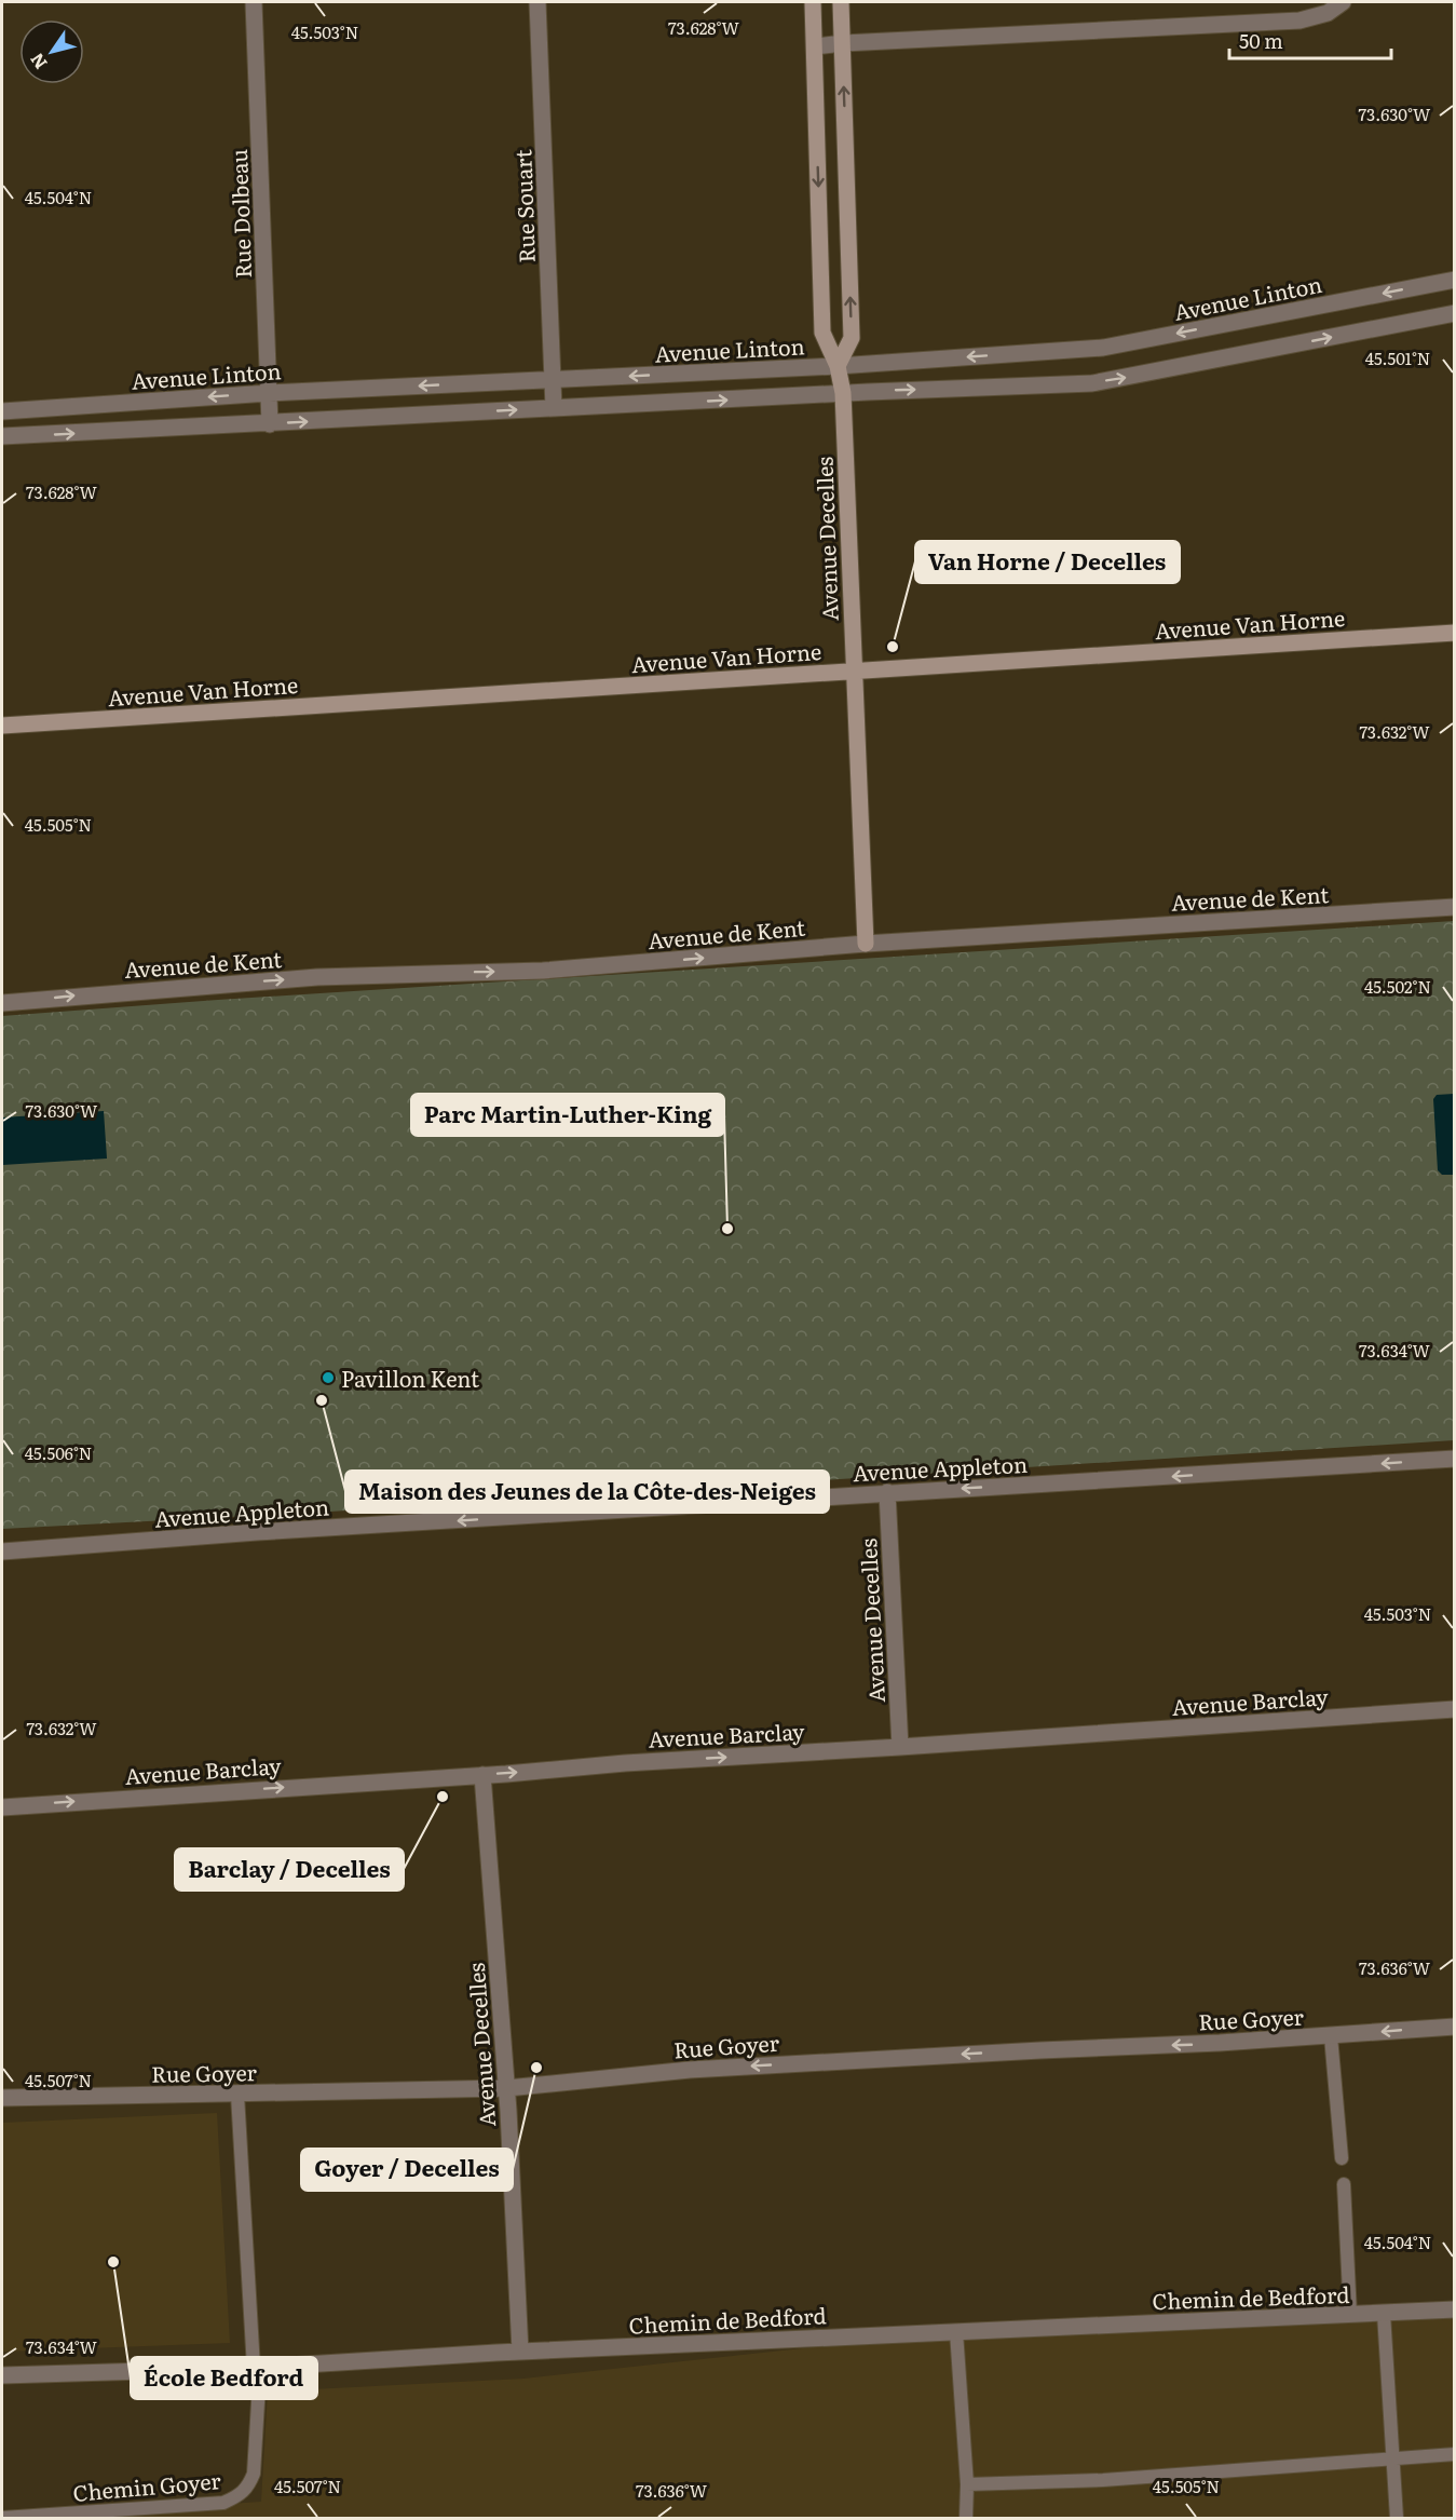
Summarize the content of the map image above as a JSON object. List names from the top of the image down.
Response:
{
  "streets": {
    "main road": ["Avenue Decelles", "Avenue Van Horne"],
    "street": [
      "Rue Souart",
      "Rue Dolbeau",
      "Avenue Linton",
      "Avenue de Kent",
      "Avenue Appleton",
      "Avenue Barclay",
      "Rue Goyer",
      "Chemin de Bedford"
    ],
    "lane": ["Chemin Goyer"]
  },
  "crossings": [
    ["Rue Souart", "Avenue Linton"],
    ["Rue Dolbeau", "Avenue Linton"],
    ["Avenue Linton", "Avenue Decelles"],
    ["Avenue Decelles", "Avenue Van Horne"],
    ["Avenue Decelles", "Avenue de Kent"],
    ["Avenue Decelles", "Avenue Appleton"],
    ["Avenue Decelles", "Avenue Barclay"],
    ["Avenue Decelles", "Rue Goyer"],
    ["Avenue Decelles", "Chemin de Bedford"],
    ["Rue Goyer", "Chemin Goyer"],
    ["Chemin de Bedford", "Chemin Goyer"]
  ],
  "one_way": [
    "Avenue de Kent",
    "Avenue Appleton",
    "Avenue Barclay",
    "Rue Goyer"
  ],
  "places": [
    "Van Horne / Decelles",
    "Parc Martin-Luther-King",
    "Pavillon Kent",
    "Maison des Jeunes de la Côte-des-Neiges",
    "Barclay / Decelles",
    "Goyer / Decelles",
    "École Bedford"
  ],
  "scale_bar": "50 m",
  "north": "bottom left",
  "coordinates": [
    "73.628°W",
    "45.503°N",
    "73.630°W",
    "45.504°N",
    "45.501°N",
    "73.632°W",
    "45.505°N",
    "45.502°N",
    "73.634°W",
    "45.506°N",
    "73.636°W",
    "45.507°N"
  ]
}
